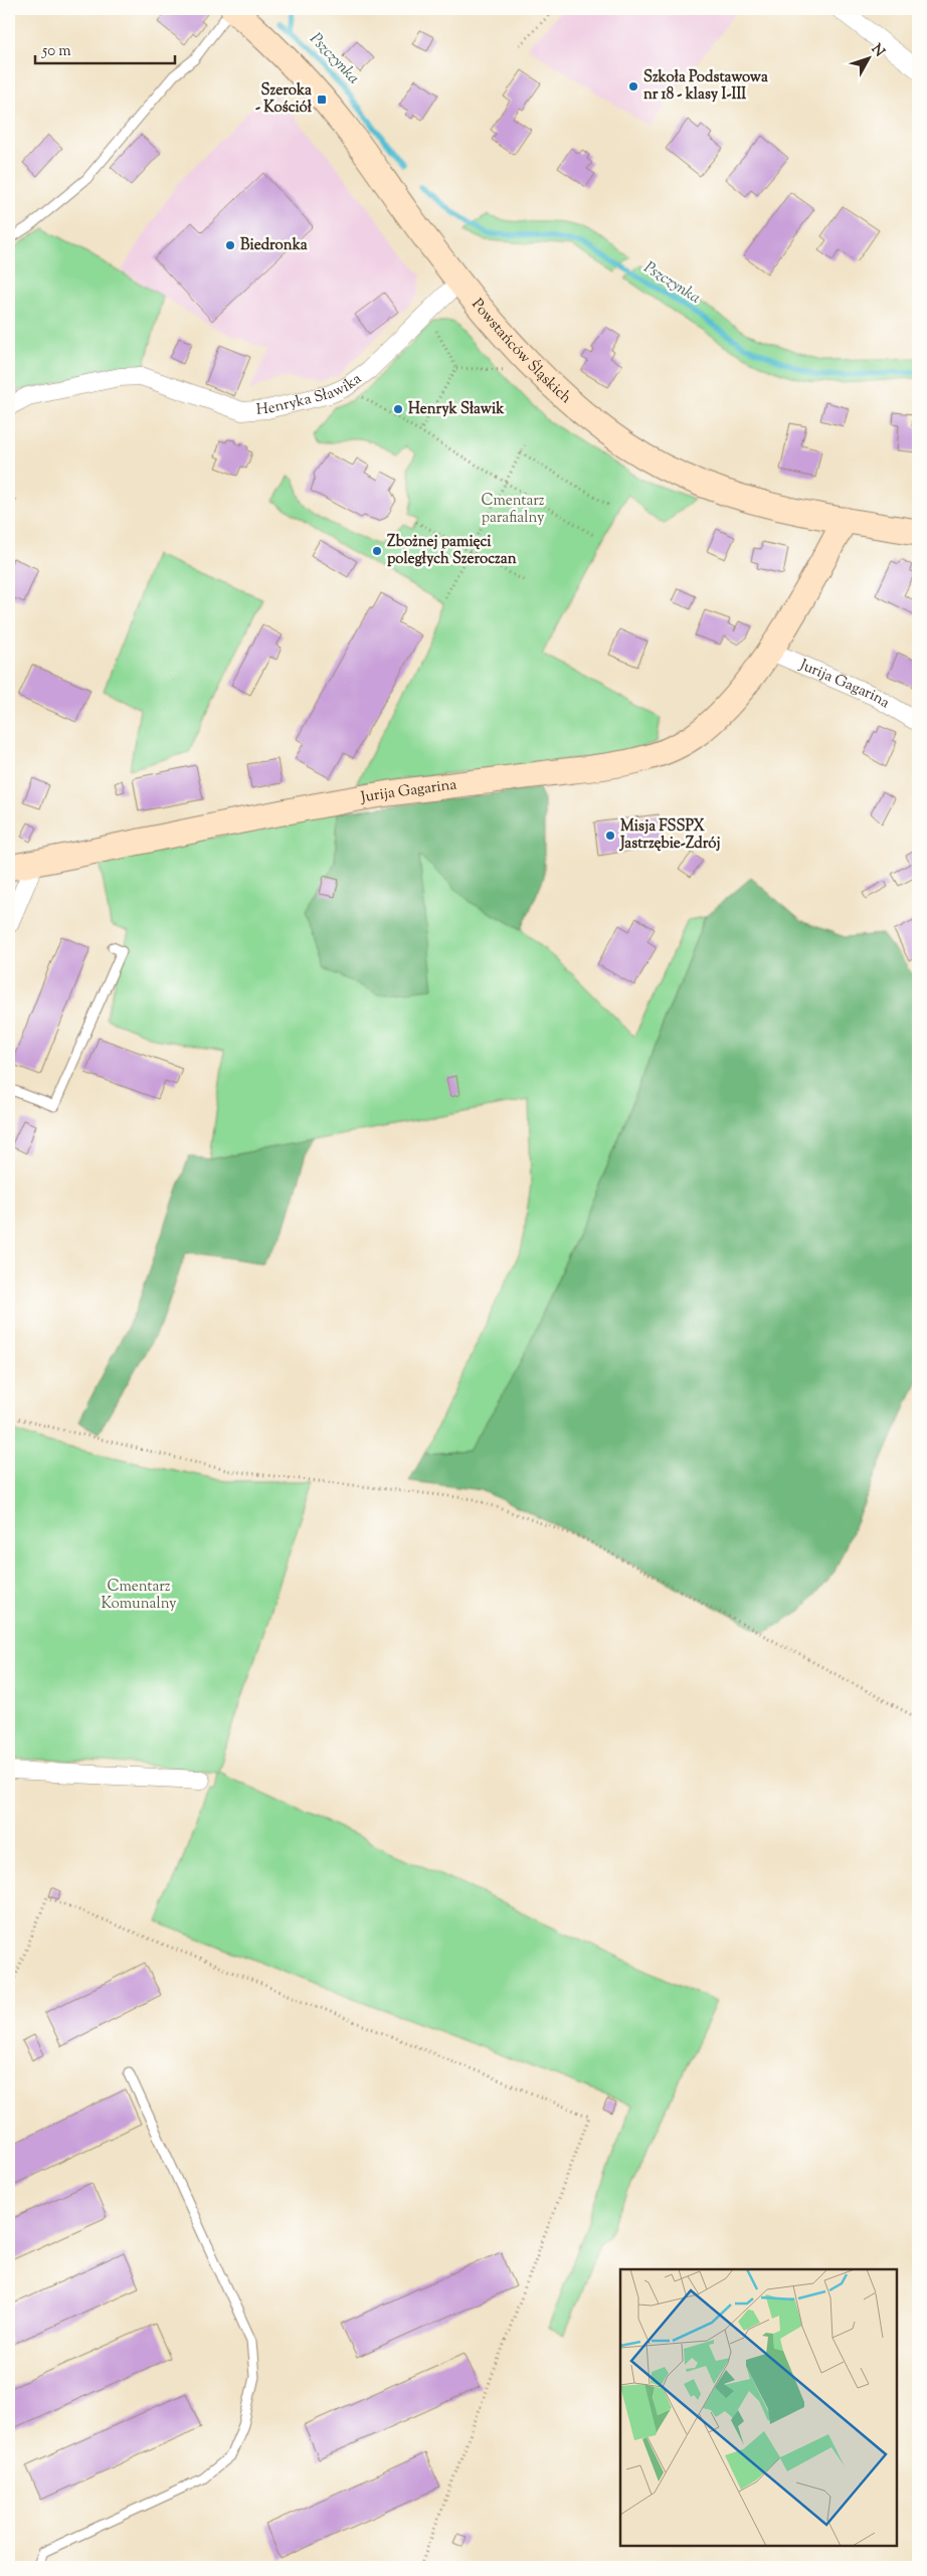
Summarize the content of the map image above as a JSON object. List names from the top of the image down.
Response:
{
  "streets": {
    "street": ["Powstańców Śląskich", "Henryka Sławika", "Jurija Gagarina"]
  },
  "crossings": [
    ["Powstańców Śląskich", "Henryka Sławika"],
    ["Powstańców Śląskich", "Jurija Gagarina"]
  ],
  "water": ["Pszczynka"],
  "parks": ["Cmentarz parafialny", "Cmentarz Komunalny"],
  "places": {
    "other": [
      "Szkoła Podstawowa nr 18 - klasy I-III",
      "Biedronka",
      "Henryk Sławik",
      "Zbożnej pamięci poległych Szeroczan",
      "Misja FSSPX Jastrzębie-Zdrój"
    ],
    "transit": ["Szeroka - Kościół"]
  },
  "scale_bar": "50 m",
  "north": "top right"
}
